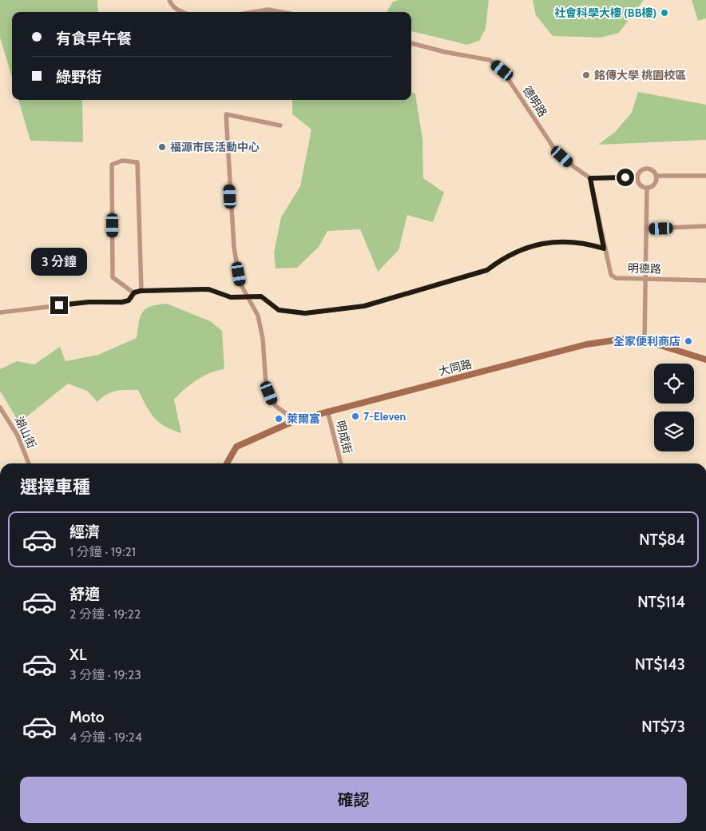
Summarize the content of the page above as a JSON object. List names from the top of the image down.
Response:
{
  "streets": {
    "street": [
      "德明路",
      "明德路",
      "大同路",
      "湖山街",
      "明成街"
    ]
  },
  "crossings": [
    ["德明路", "明德路"],
    ["大同路", "明成街"]
  ],
  "places": [
    "社會科學大樓 (BB樓)",
    "銘傳大學 桃園校區",
    "福源市民活動中心",
    "全家便利商店",
    "7-Eleven",
    "萊爾富"
  ],
  "page": {
    "banner": ["有食早午餐", "綠野街"],
    "bubble": "3 分鐘",
    "heading": "選擇車種",
    "list": [
      {
        "name": "經濟",
        "note": "1 分鐘 · 19:21",
        "value": "NT$84"
      },
      {
        "name": "舒適",
        "note": "2 分鐘 · 19:22",
        "value": "NT$114"
      },
      {
        "name": "XL",
        "note": "3 分鐘 · 19:23",
        "value": "NT$143"
      },
      {
        "name": "Moto",
        "note": "4 分鐘 · 19:24",
        "value": "NT$73"
      }
    ],
    "buttons": "確認"
  }
}
